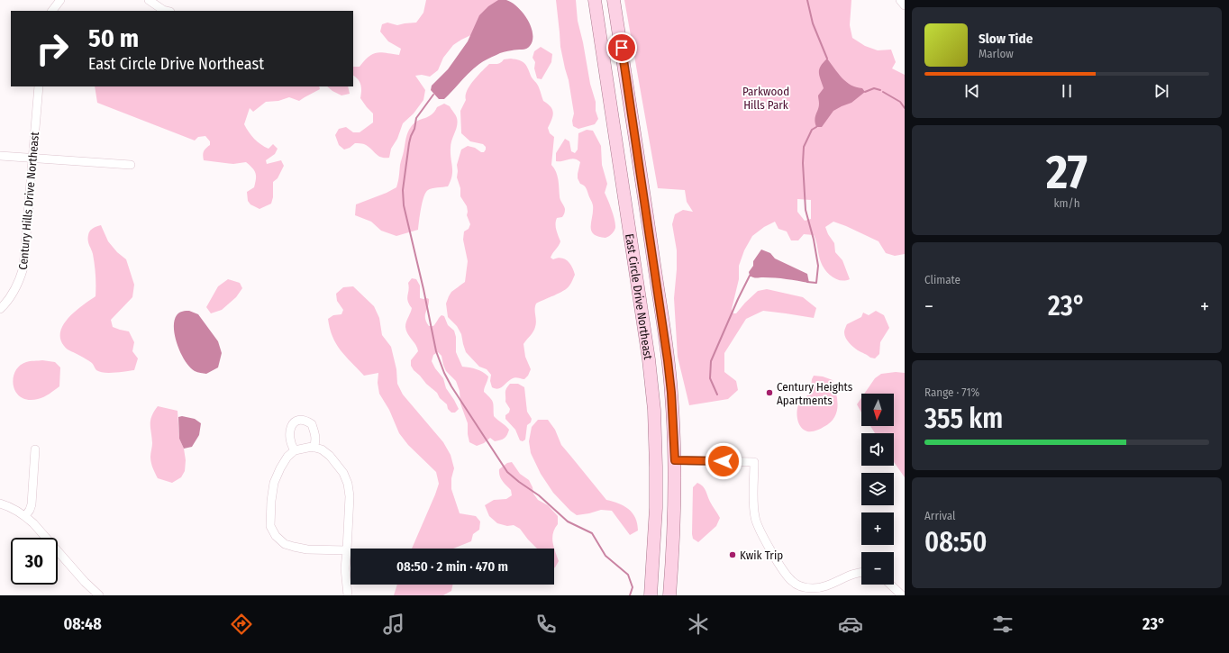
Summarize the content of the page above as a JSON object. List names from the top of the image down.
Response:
{
  "streets": {
    "main road": ["East Circle Drive Northeast"],
    "street": ["Century Hills Drive Northeast"]
  },
  "parks": ["Parkwood Hills Park"],
  "places": ["Century Heights Apartments", "Kwik Trip"],
  "north": "bottom",
  "page": {
    "turn": ["50 m", "East Circle Drive Northeast"],
    "song": ["Slow Tide", "Marlow"],
    "tile": [
      ["27", "km/h"],
      "Climate",
      ["Range · 71%", "355 km"],
      ["Arrival", "08:50"]
    ],
    "heat": ["−", "23°", "+"],
    "map_buttons": ["+", "−"],
    "limit": "30",
    "trip": "08:50 · 2 min · 470 m",
    "tabs": ["08:48", "23°"]
  }
}
